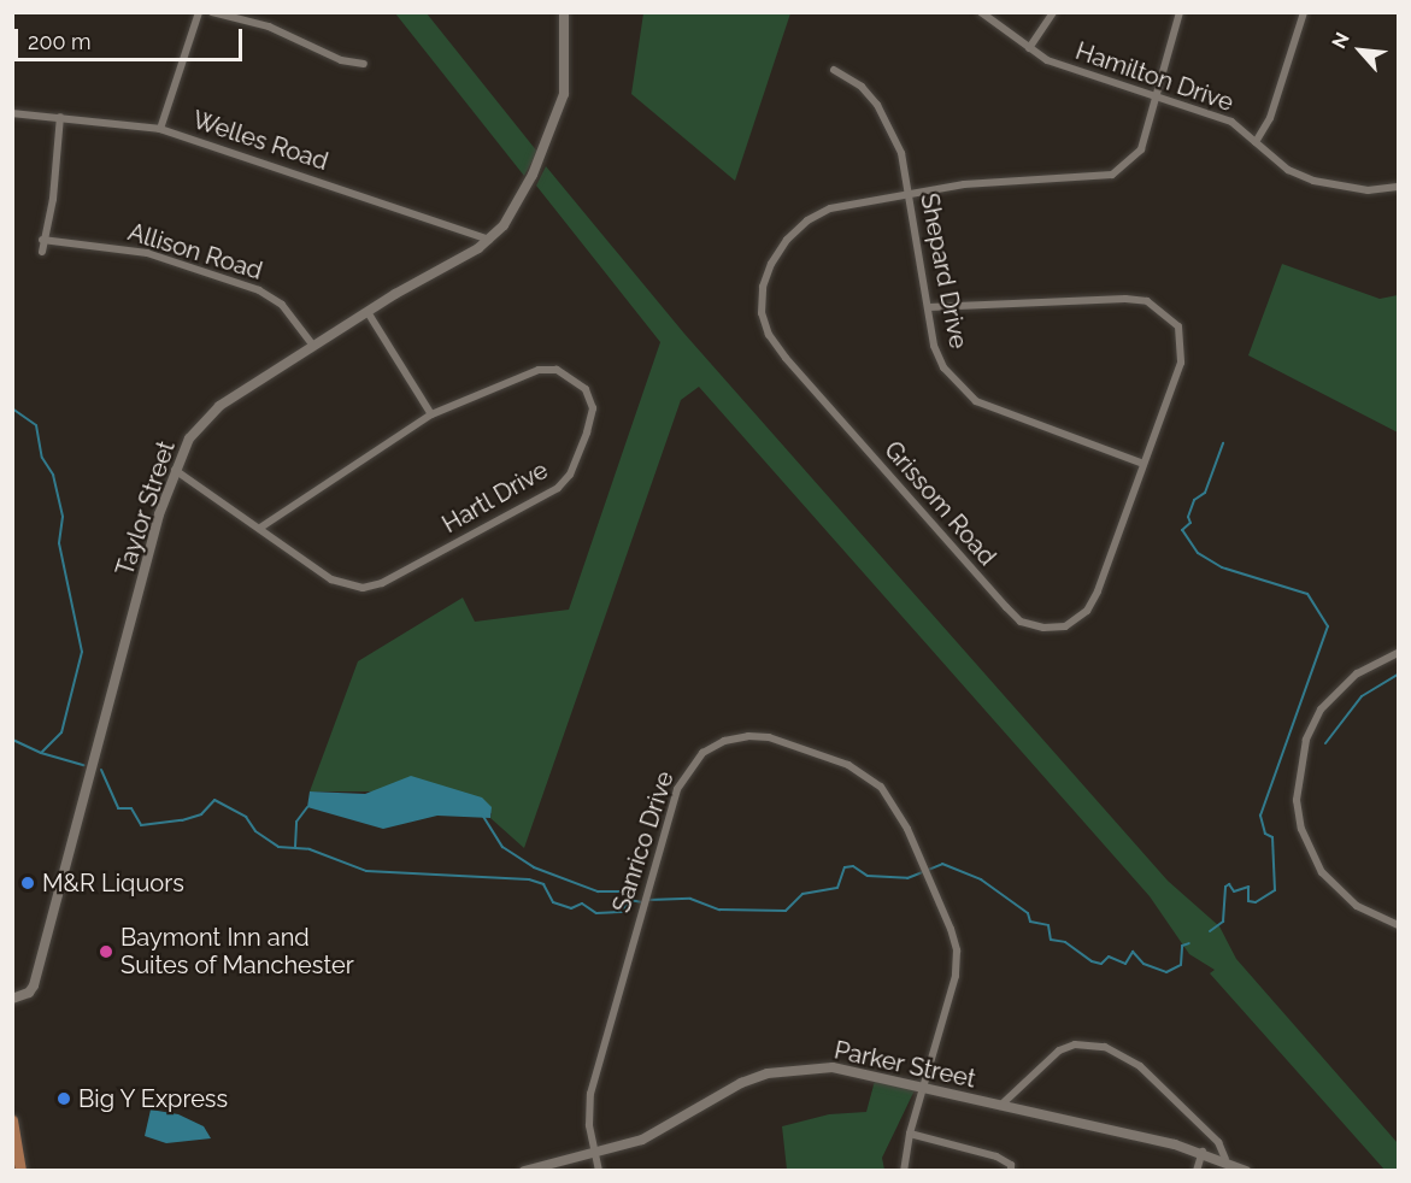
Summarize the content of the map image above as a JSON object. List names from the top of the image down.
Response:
{
  "streets": {
    "street": [
      "Hamilton Drive",
      "Welles Road",
      "Allison Road",
      "Shepard Drive",
      "Hartl Drive",
      "Grissom Road",
      "Taylor Street",
      "Sanrico Drive",
      "Parker Street"
    ]
  },
  "crossings": [
    ["Hamilton Drive", "Grissom Road"],
    ["Welles Road", "Taylor Street"],
    ["Allison Road", "Taylor Street"],
    ["Shepard Drive", "Grissom Road"],
    ["Hartl Drive", "Taylor Street"],
    ["Sanrico Drive", "Parker Street"]
  ],
  "places": ["M&R Liquors", "Baymont Inn and Suites of Manchester", "Big Y Express"],
  "scale_bar": "200 m",
  "north": "top left"
}
